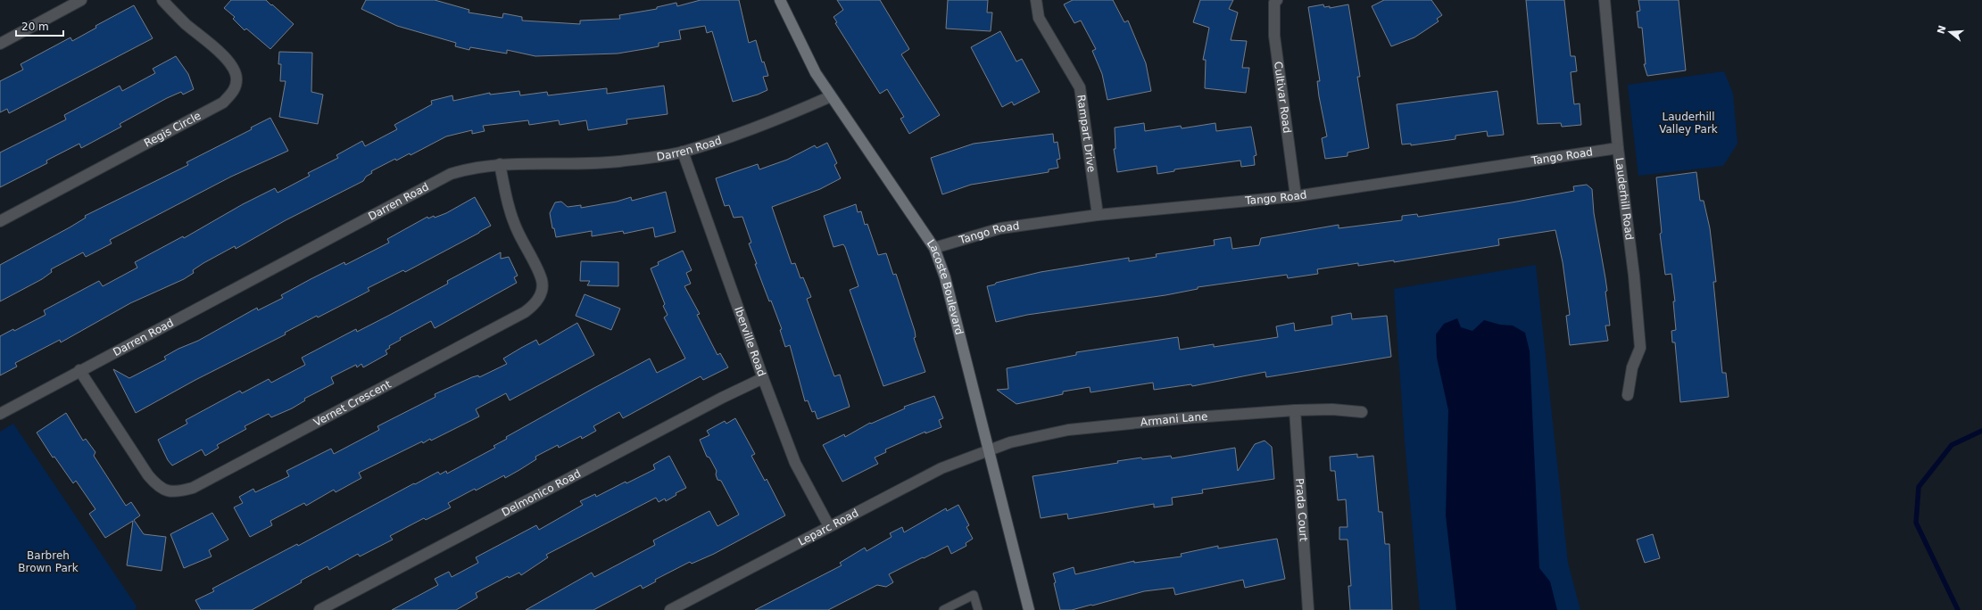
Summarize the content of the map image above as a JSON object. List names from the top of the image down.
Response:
{
  "streets": {
    "street": [
      "Cultivar Road",
      "Regis Circle",
      "Rampart Drive",
      "Darren Road",
      "Tango Road",
      "Lauderhill Road",
      "Lacoste Boulevard",
      "Iberville Road",
      "Vernet Crescent",
      "Armani Lane",
      "Delmonico Road",
      "Prada Court",
      "Leparc Road"
    ]
  },
  "crossings": [
    ["Cultivar Road", "Tango Road"],
    ["Rampart Drive", "Tango Road"],
    ["Darren Road", "Lacoste Boulevard"],
    ["Darren Road", "Iberville Road"],
    ["Darren Road", "Vernet Crescent"],
    ["Tango Road", "Lauderhill Road"],
    ["Tango Road", "Lacoste Boulevard"],
    ["Lacoste Boulevard", "Armani Lane"],
    ["Lacoste Boulevard", "Leparc Road"],
    ["Iberville Road", "Delmonico Road"],
    ["Iberville Road", "Leparc Road"],
    ["Armani Lane", "Prada Court"],
    ["Armani Lane", "Leparc Road"]
  ],
  "parks": ["Lauderhill Valley Park", "Barbreh Brown Park"],
  "scale_bar": "20 m",
  "north": "left"
}
